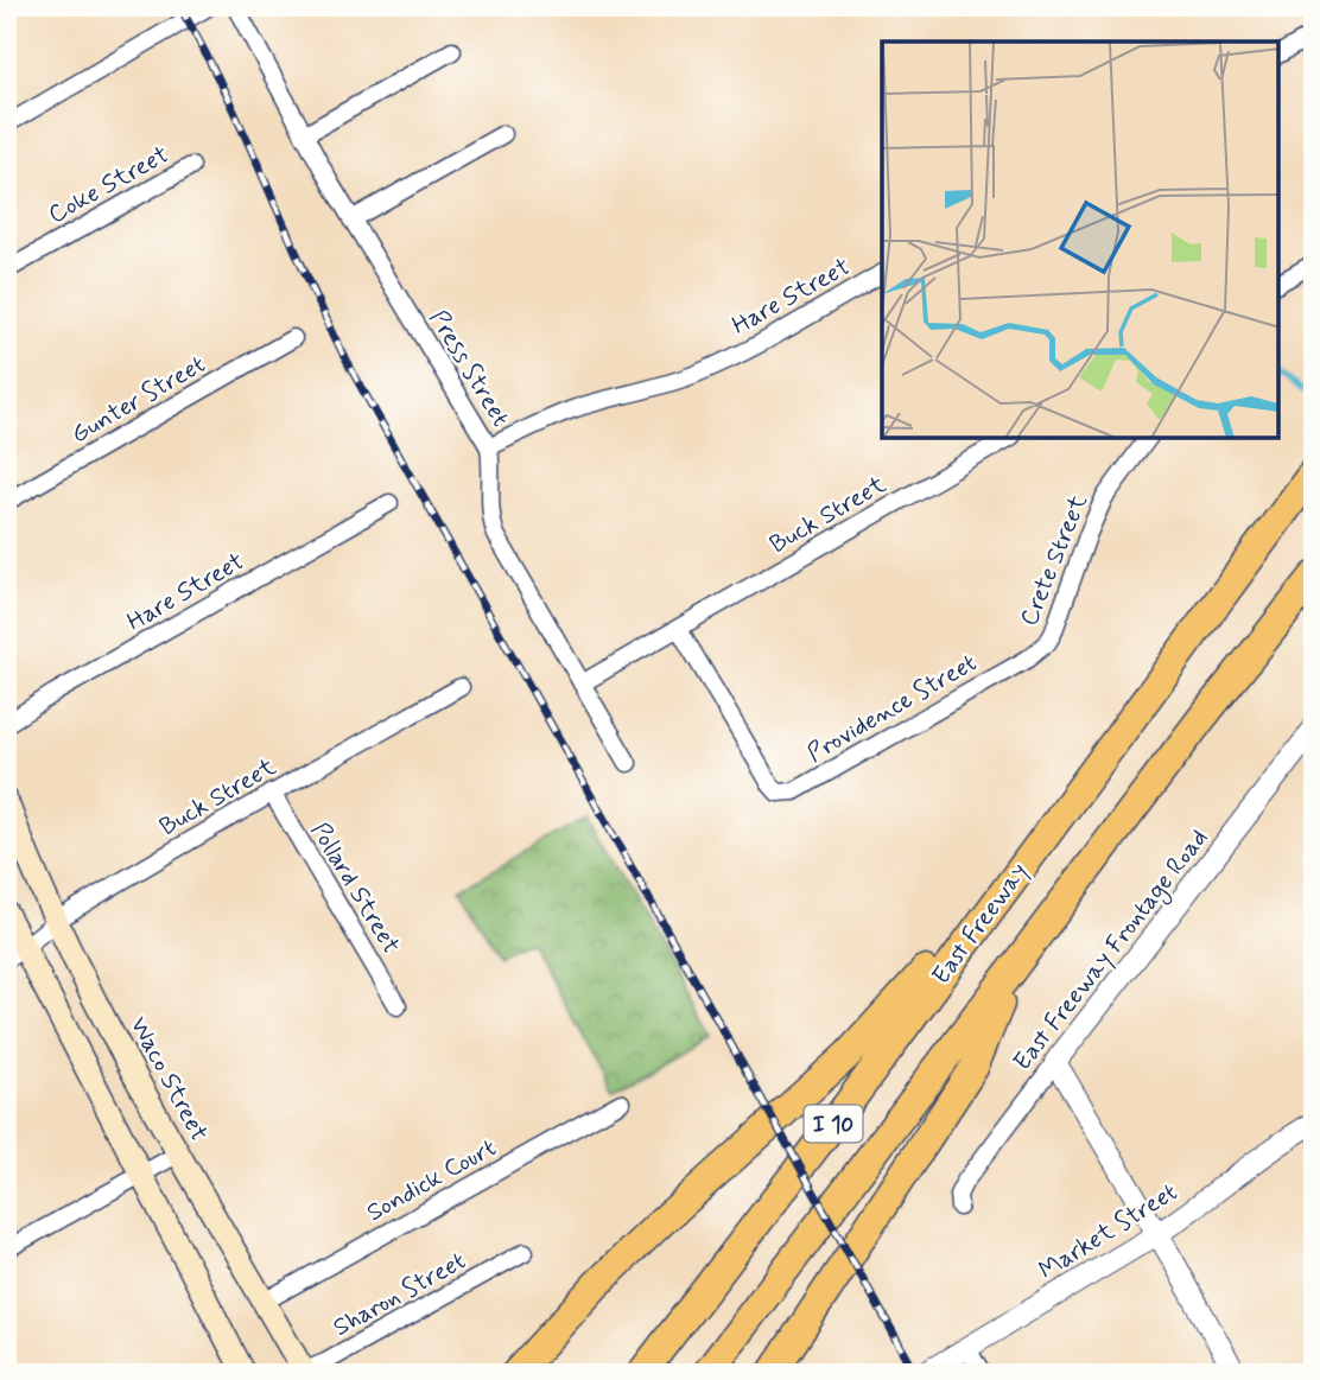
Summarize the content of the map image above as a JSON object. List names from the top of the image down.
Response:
{
  "streets": {
    "highway": ["East Freeway", "I 10"],
    "main road": ["Waco Street"],
    "street": [
      "Coke Street",
      "Hare Street",
      "Press Street",
      "Gunter Street",
      "Buck Street",
      "Crete Street",
      "Providence Street",
      "Pollard Street",
      "East Freeway Frontage Road",
      "Sondick Court",
      "Market Street",
      "Sharon Street"
    ]
  },
  "crossings": [
    ["Hare Street", "Press Street"],
    ["Press Street", "Buck Street"],
    ["Buck Street", "Providence Street"],
    ["Buck Street", "Pollard Street"],
    ["Buck Street", "Waco Street"],
    ["Crete Street", "Providence Street"],
    ["Waco Street", "Sondick Court"],
    ["Waco Street", "Sharon Street"]
  ]
}
